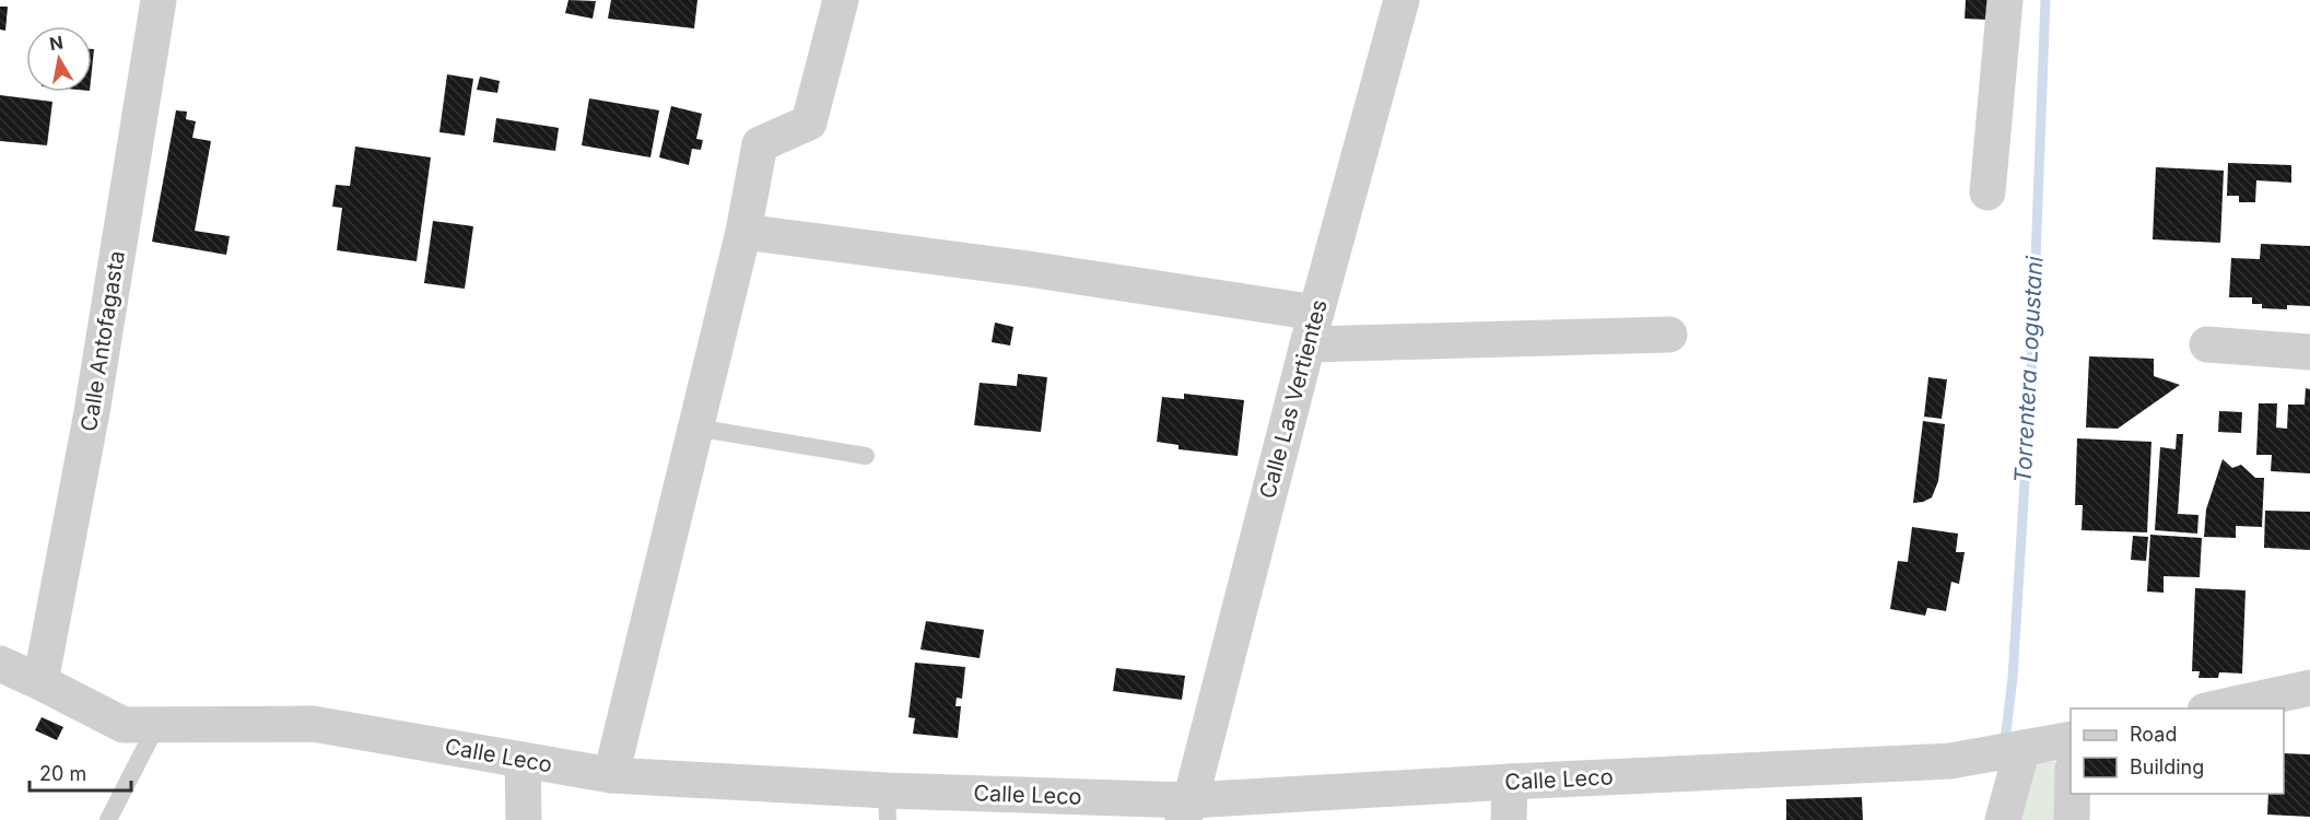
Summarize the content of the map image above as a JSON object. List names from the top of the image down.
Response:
{
  "streets": {
    "street": ["Calle Antofagasta", "Calle Las Vertientes", "Calle Leco"]
  },
  "crossings": [
    ["Calle Antofagasta", "Calle Leco"],
    ["Calle Las Vertientes", "Calle Leco"]
  ],
  "water": ["Torrentera Logustani"],
  "legend": ["Road", "Building"],
  "scale_bar": "20 m",
  "north": "top"
}
